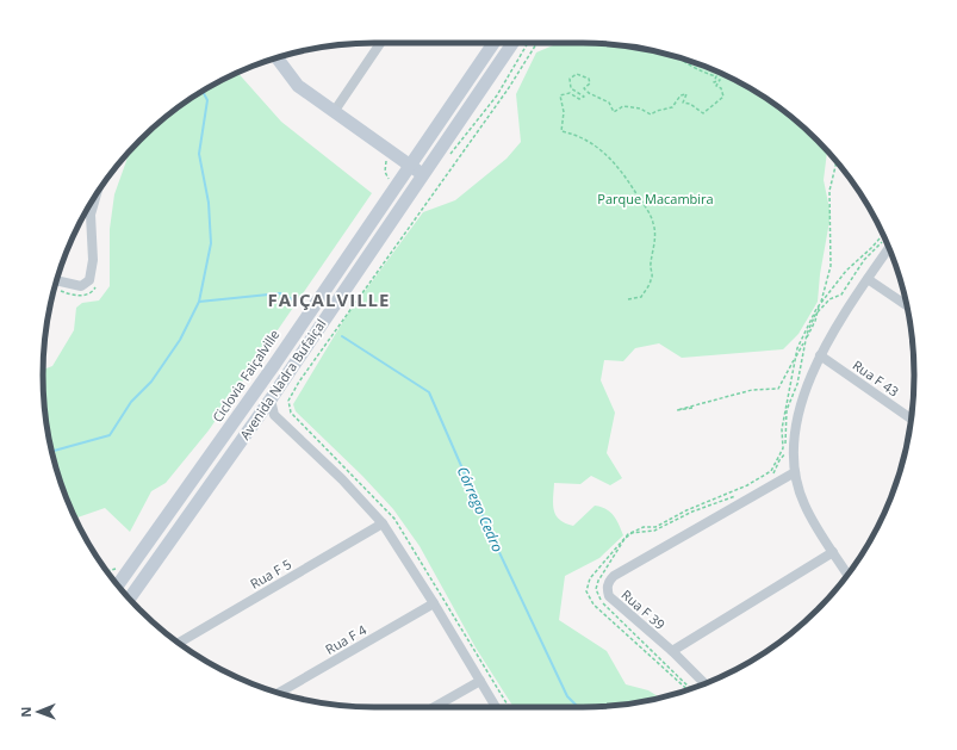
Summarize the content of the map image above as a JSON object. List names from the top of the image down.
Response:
{
  "streets": {
    "main road": ["Avenida Nadra Bufaiçal"],
    "street": [
      "Rua F 43",
      "Rua F 5",
      "Rua F 39",
      "Rua F 4"
    ]
  },
  "districts": ["FAIÇALVILLE"],
  "water": ["Córrego Cedro"],
  "parks": ["Parque Macambira"],
  "north": "left"
}
